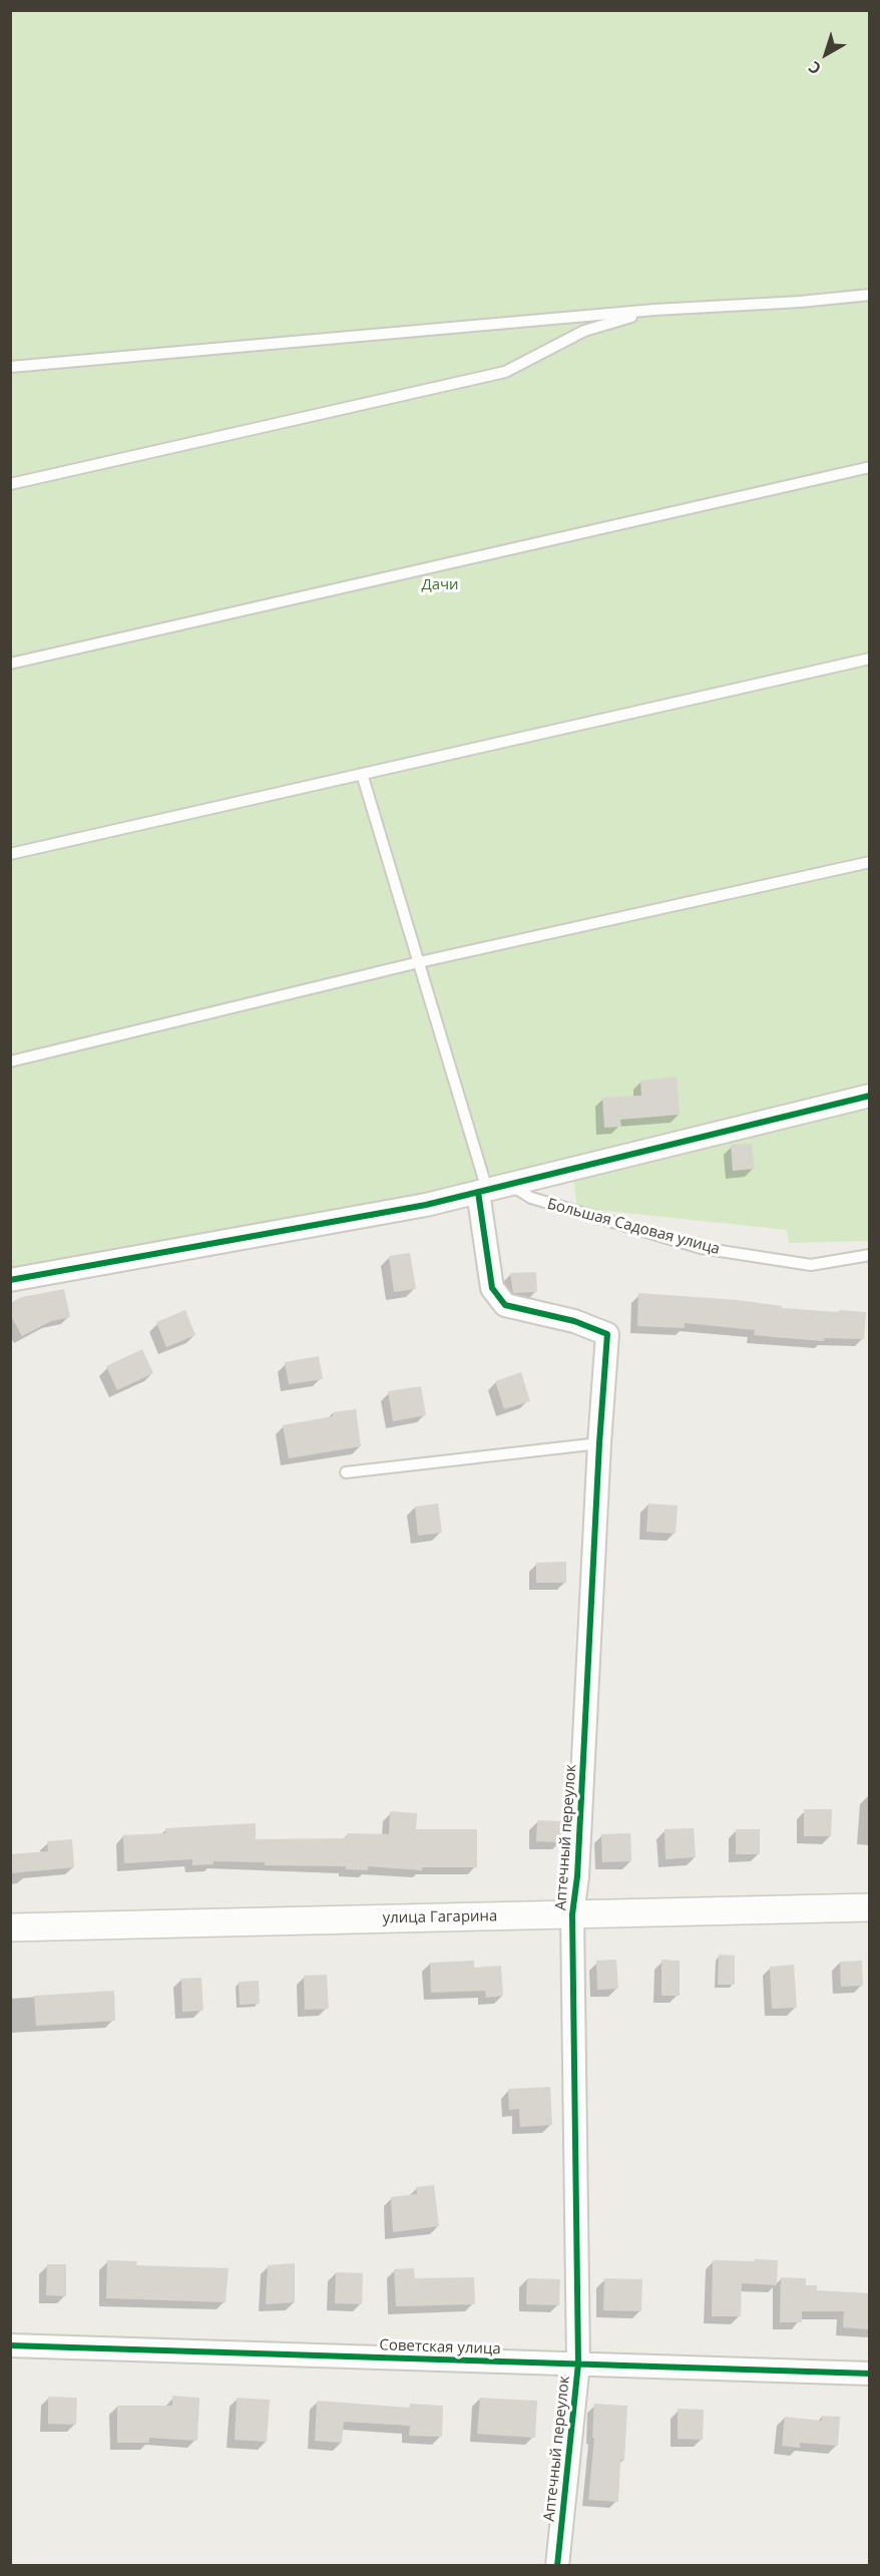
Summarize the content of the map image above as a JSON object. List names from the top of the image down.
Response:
{
  "streets": {
    "street": ["Аптечный переулок", "улица Гагарина", "Советская улица"],
    "lane": ["Большая Садовая улица"]
  },
  "crossings": [
    ["Аптечный переулок", "улица Гагарина"],
    ["Аптечный переулок", "Советская улица"]
  ],
  "parks": ["Дачи"],
  "north": "bottom left"
}
